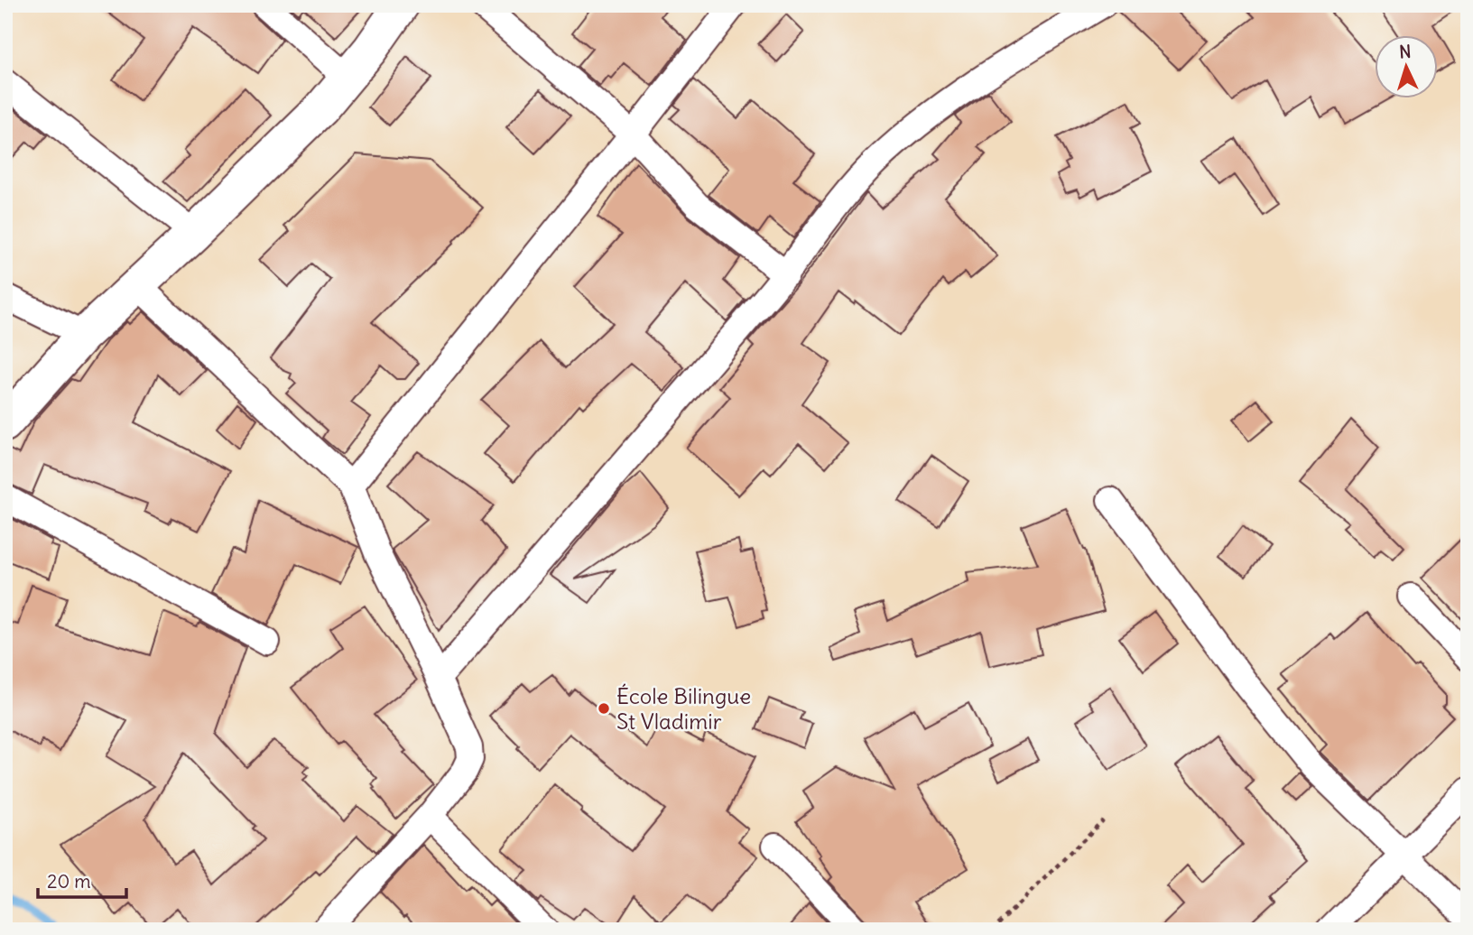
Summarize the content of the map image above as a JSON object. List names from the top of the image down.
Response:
{
  "places": ["École Bilingue St Vladimir"],
  "scale_bar": "20 m",
  "north": "top"
}
